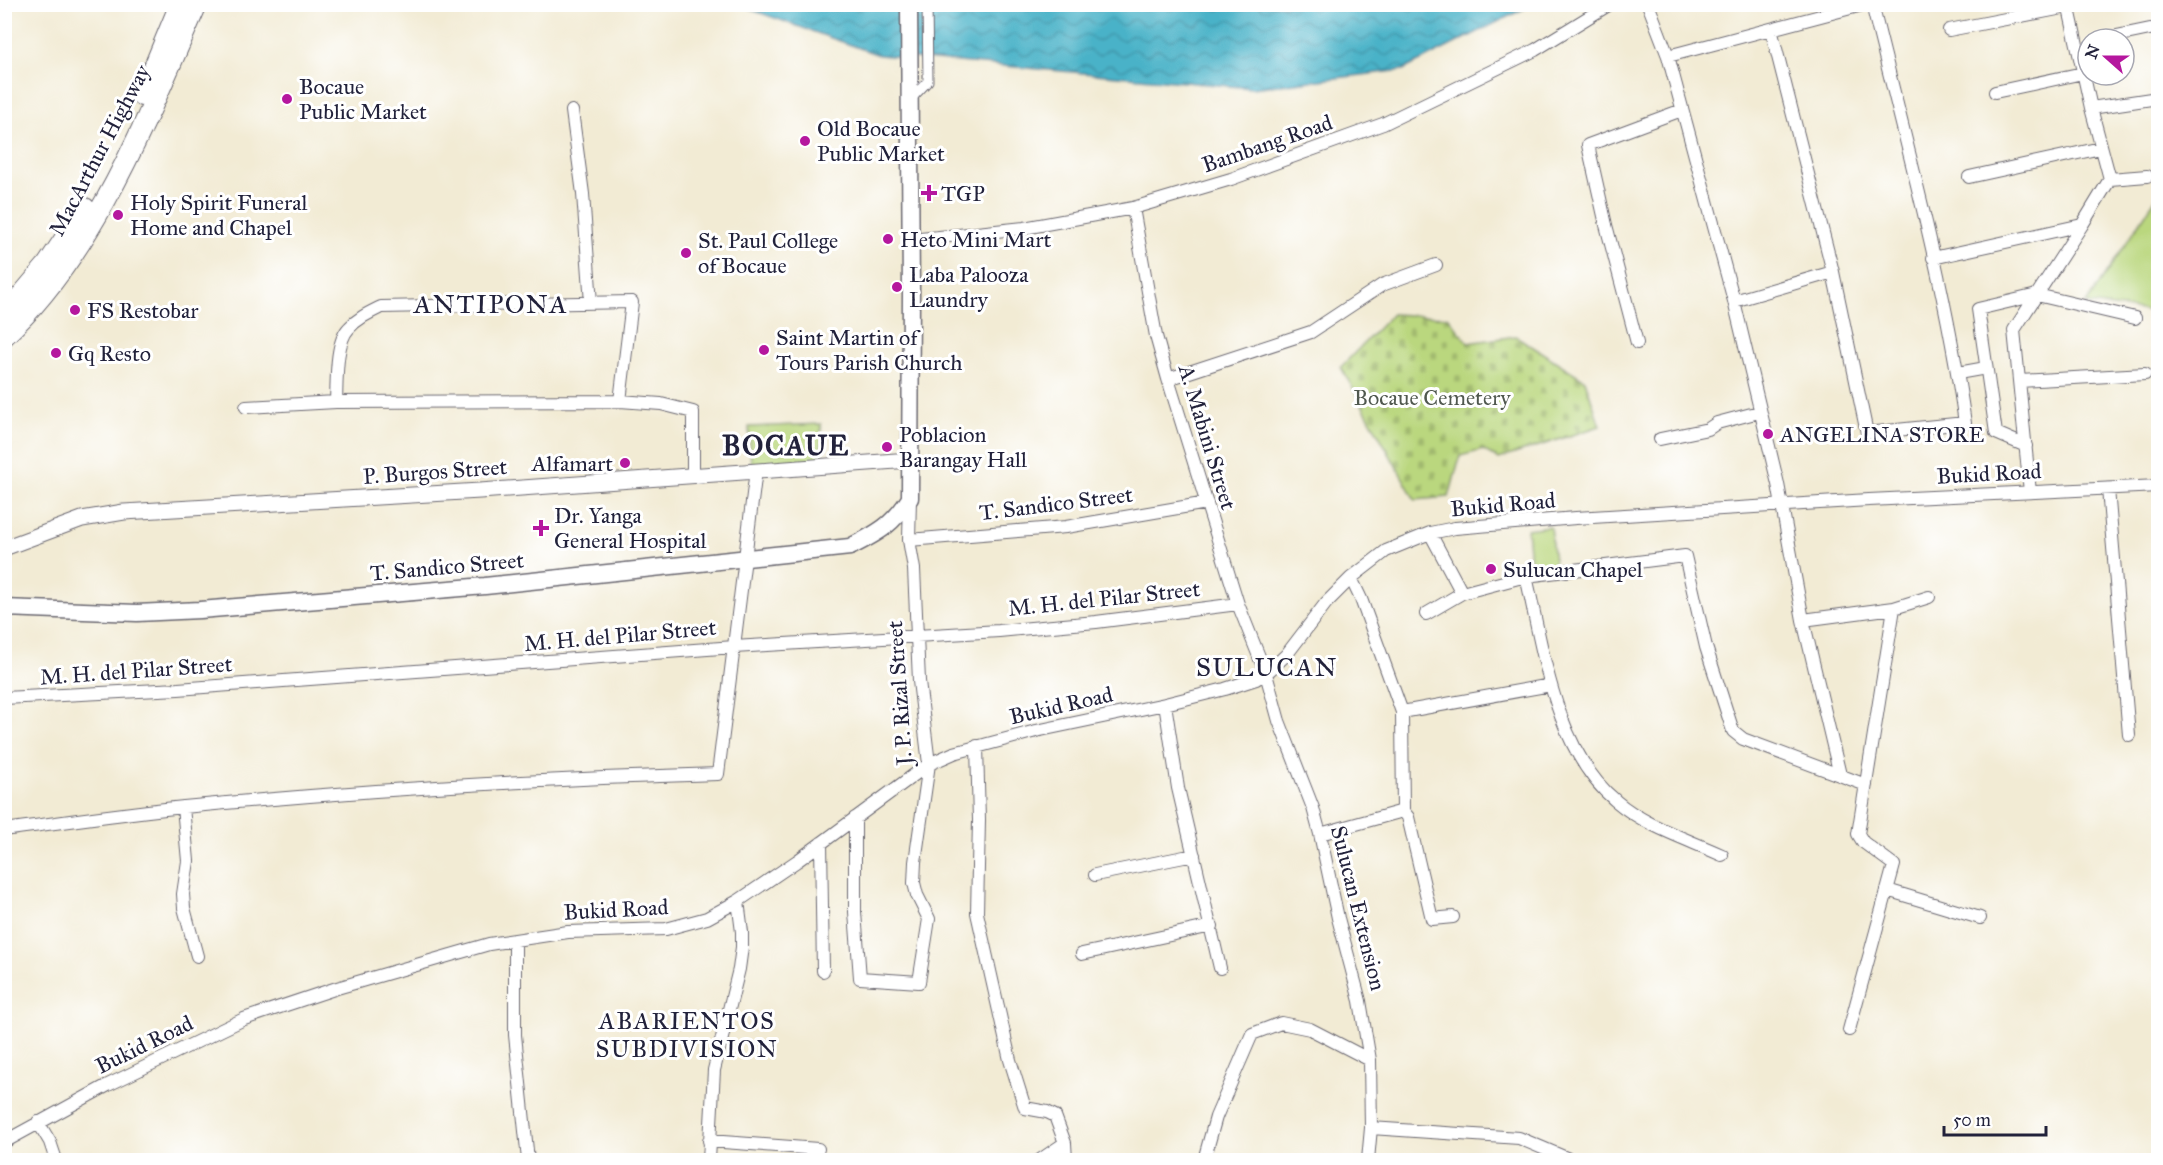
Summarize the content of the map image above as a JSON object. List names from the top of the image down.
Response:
{
  "streets": {
    "highway": ["MacArthur Highway"],
    "main road": ["T. Sandico Street"],
    "street": [
      "Bambang Road",
      "A. Mabini Street",
      "P. Burgos Street",
      "Bukid Road",
      "M. H. del Pilar Street",
      "J. P. Rizal Street",
      "Sulucan Extension"
    ]
  },
  "crossings": [
    ["Bambang Road", "A. Mabini Street"],
    ["A. Mabini Street", "Bukid Road"],
    ["A. Mabini Street", "T. Sandico Street"],
    ["A. Mabini Street", "M. H. del Pilar Street"],
    ["A. Mabini Street", "Sulucan Extension"],
    ["Bukid Road", "J. P. Rizal Street"],
    ["Bukid Road", "Sulucan Extension"],
    ["T. Sandico Street", "J. P. Rizal Street"],
    ["M. H. del Pilar Street", "J. P. Rizal Street"]
  ],
  "districts": [
    "ANTIPONA",
    "BOCAUE",
    "SULUCAN",
    "ABARIENTOS SUBDIVISION"
  ],
  "parks": ["Bocaue Cemetery"],
  "places": {
    "other": [
      "Bocaue Public Market",
      "Old Bocaue Public Market",
      "Holy Spirit Funeral Home and Chapel",
      "Heto Mini Mart",
      "St. Paul College of Bocaue",
      "Laba Palooza Laundry",
      "FS Restobar",
      "Saint Martin of Tours Parish Church",
      "Gq Resto",
      "ANGELINA STORE",
      "Poblacion Barangay Hall",
      "Alfamart",
      "Sulucan Chapel"
    ],
    "health": ["TGP", "Dr. Yanga General Hospital"]
  },
  "scale_bar": "50 m",
  "north": "left"
}
